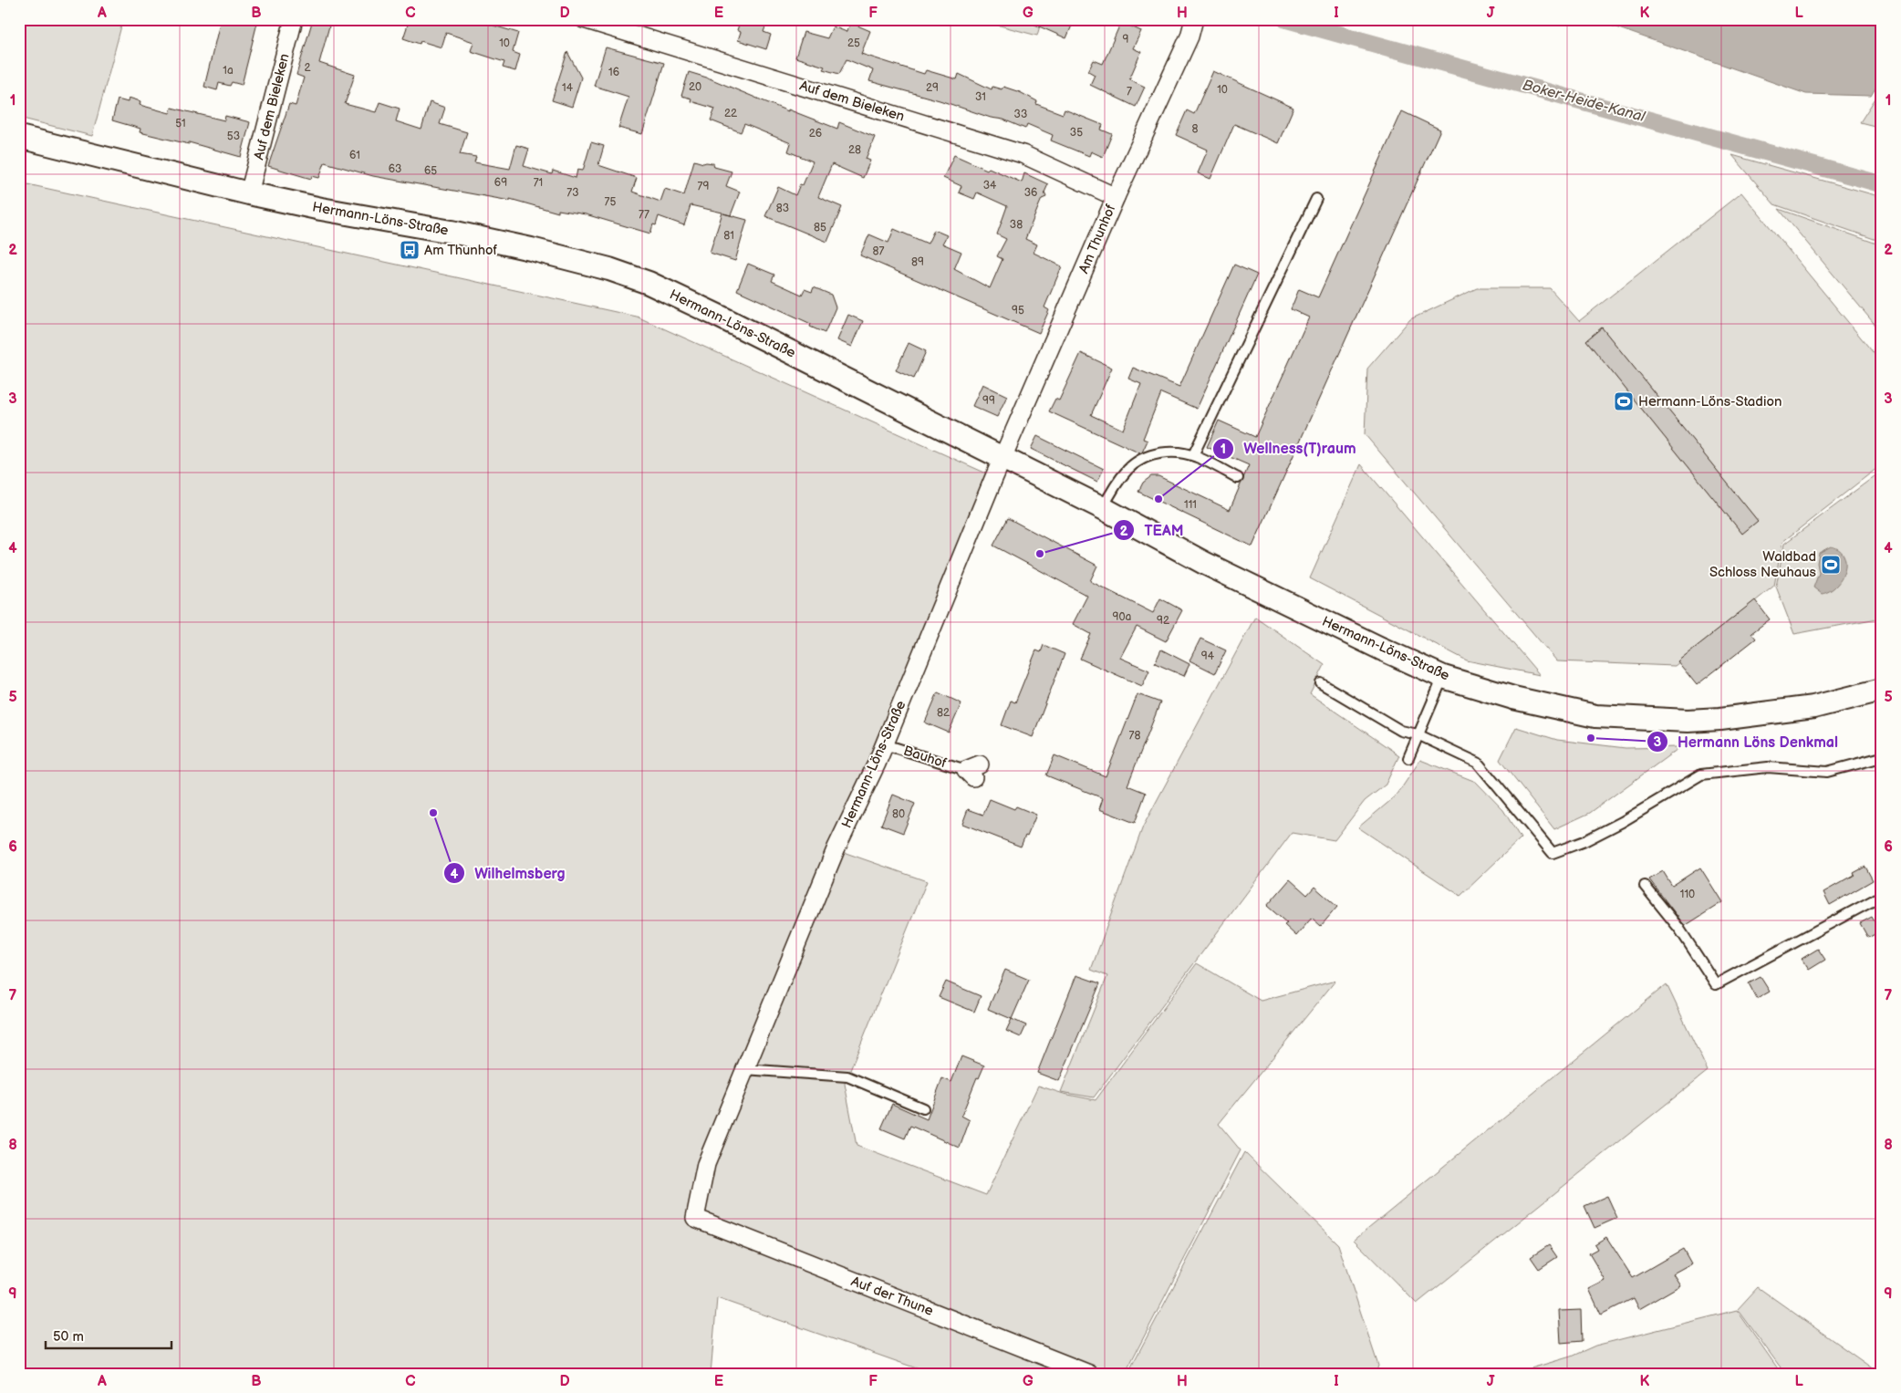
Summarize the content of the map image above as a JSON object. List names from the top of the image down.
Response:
{
  "streets": {
    "street": [
      "Auf dem Bieleken",
      "Hermann-Löns-Straße",
      "Am Thunhof",
      "Auf der Thune"
    ],
    "lane": ["Bauhof"]
  },
  "crossings": [
    ["Auf dem Bieleken", "Hermann-Löns-Straße"],
    ["Auf dem Bieleken", "Am Thunhof"],
    ["Hermann-Löns-Straße", "Am Thunhof"],
    ["Hermann-Löns-Straße", "Bauhof"],
    ["Hermann-Löns-Straße", "Auf der Thune"]
  ],
  "water": ["Boker-Heide-Kanal"],
  "places": {
    "bus stop": ["Am Thunhof"],
    "sports": ["Hermann-Löns-Stadion", "Waldbad Schloss Neuhaus"],
    "other": [
      "Wellness(T)raum",
      "TEAM",
      "Hermann Löns Denkmal",
      "Wilhelmsberg"
    ]
  },
  "house_numbers": [
    "9",
    "10",
    "25",
    "2",
    "1a",
    "16",
    "20",
    "14",
    "29",
    "10",
    "7",
    "31",
    "22",
    "33",
    "51",
    "8",
    "35",
    "26",
    "53",
    "28",
    "61",
    "63",
    "65",
    "69",
    "71",
    "34",
    "79",
    "73",
    "36",
    "75",
    "83",
    "77",
    "38",
    "85",
    "81",
    "87",
    "89",
    "95",
    "99",
    "111",
    "90a",
    "92",
    "94",
    "82",
    "78",
    "80",
    "110"
  ],
  "scale_bar": "50 m",
  "grid": {
    "columns": [
      "A",
      "B",
      "C",
      "D",
      "E",
      "F",
      "G",
      "H",
      "I",
      "J",
      "K",
      "L"
    ],
    "rows": [
      "1",
      "2",
      "3",
      "4",
      "5",
      "6",
      "7",
      "8",
      "9"
    ]
  }
}
